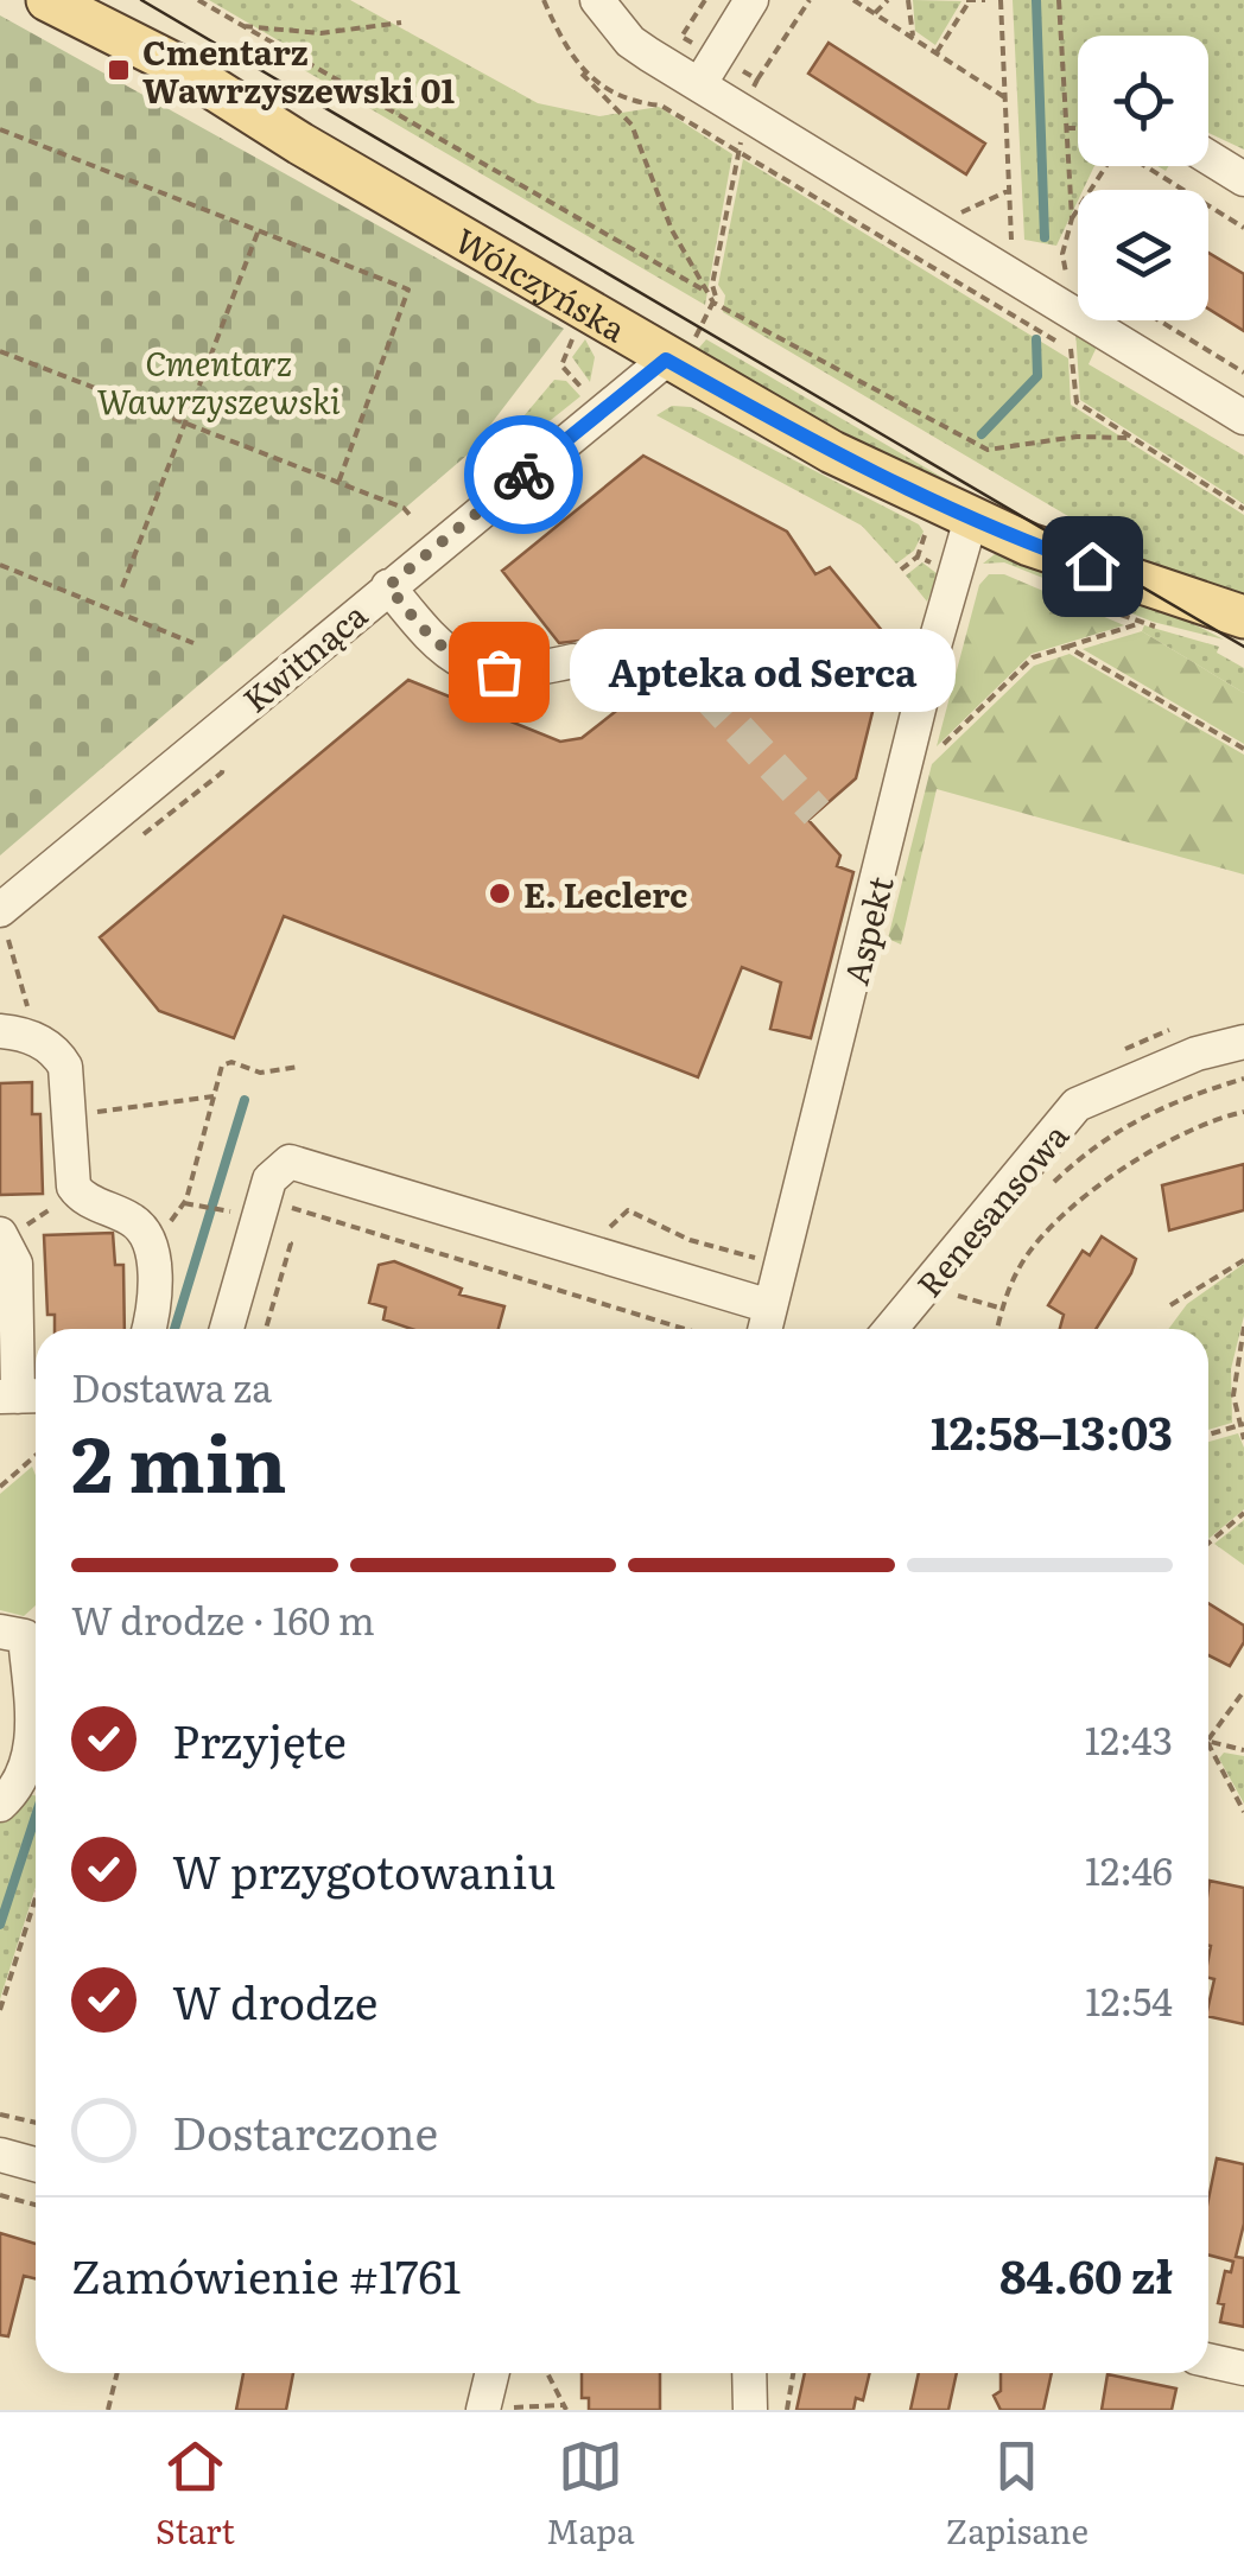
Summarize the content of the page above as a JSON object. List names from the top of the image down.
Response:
{
  "streets": {
    "main road": ["Wólczyńska"],
    "street": ["Kwitnąca", "Aspekt", "Renesansowa"]
  },
  "crossings": [
    ["Wólczyńska", "Kwitnąca"],
    ["Wólczyńska", "Aspekt"]
  ],
  "parks": ["Cmentarz Wawrzyszewski"],
  "places": {
    "transit": ["Cmentarz Wawrzyszewski 01"],
    "other": ["Apteka od Serca", "E. Leclerc"]
  },
  "page": {
    "bubble": "Apteka od Serca",
    "heading": ["2 min", "Dostawa za", "12:58–13:03"],
    "panel": ["Zamówienie #1761", "84.60 zł"],
    "bar": "W drodze · 160 m",
    "list": [
      ["Przyjęte", "12:43"],
      ["W przygotowaniu", "12:46"],
      ["W drodze", "12:54"],
      "Dostarczone"
    ],
    "tabs": ["Start", "Mapa", "Zapisane"]
  }
}
